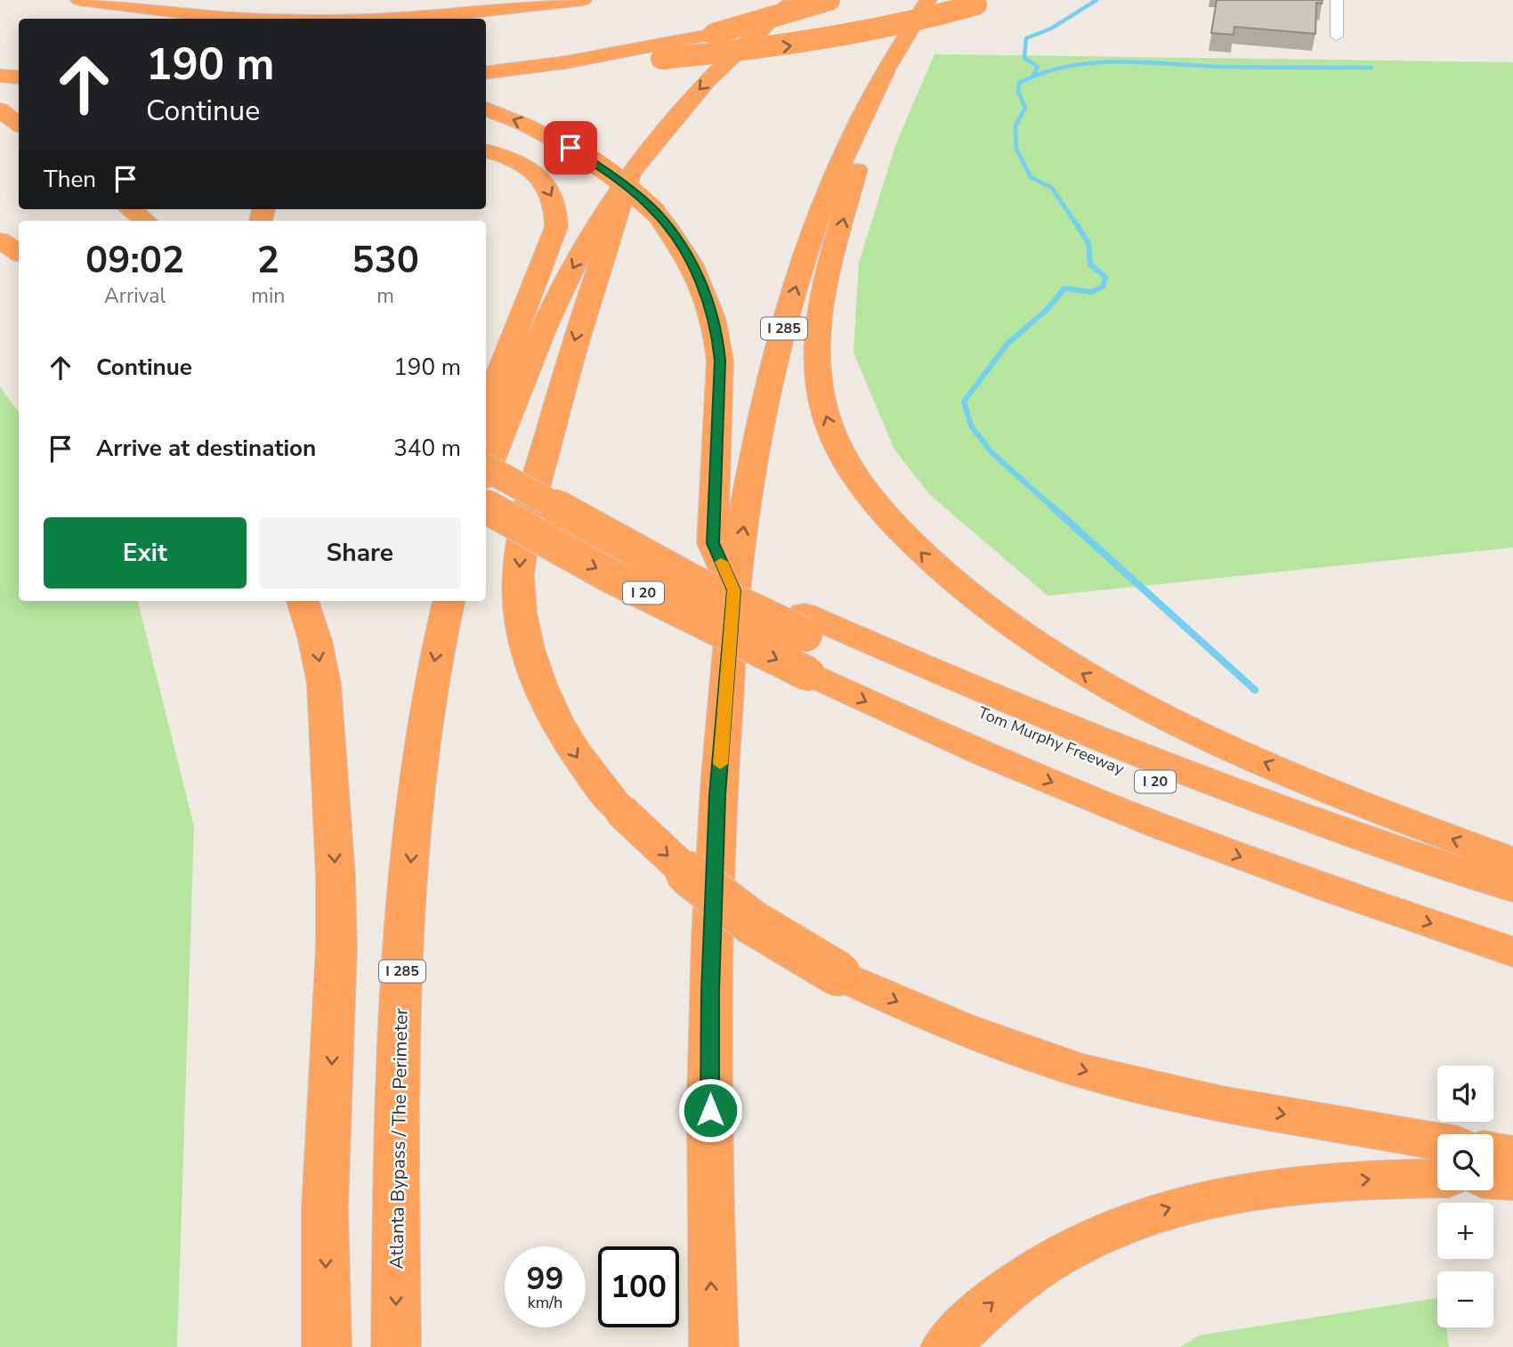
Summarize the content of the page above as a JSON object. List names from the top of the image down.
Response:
{
  "streets": {
    "highway": [
      "I 285",
      "I 20",
      "Tom Murphy Freeway",
      "Atlanta Bypass / The Perimeter"
    ]
  },
  "crossings": [
    ["I 20", "Tom Murphy Freeway"]
  ],
  "page": {
    "turn": ["190 m", "Continue"],
    "then": "Then",
    "eta": [
      "09:02",
      "Arrival",
      "2",
      "min",
      "530",
      "m"
    ],
    "list": [
      {
        "name": "Continue",
        "value": "190 m"
      },
      {
        "name": "Arrive at destination",
        "value": "340 m"
      }
    ],
    "buttons": ["Exit", "Share"],
    "map_buttons": ["+", "−"],
    "speed": "99 km/h",
    "limit": "100"
  }
}
